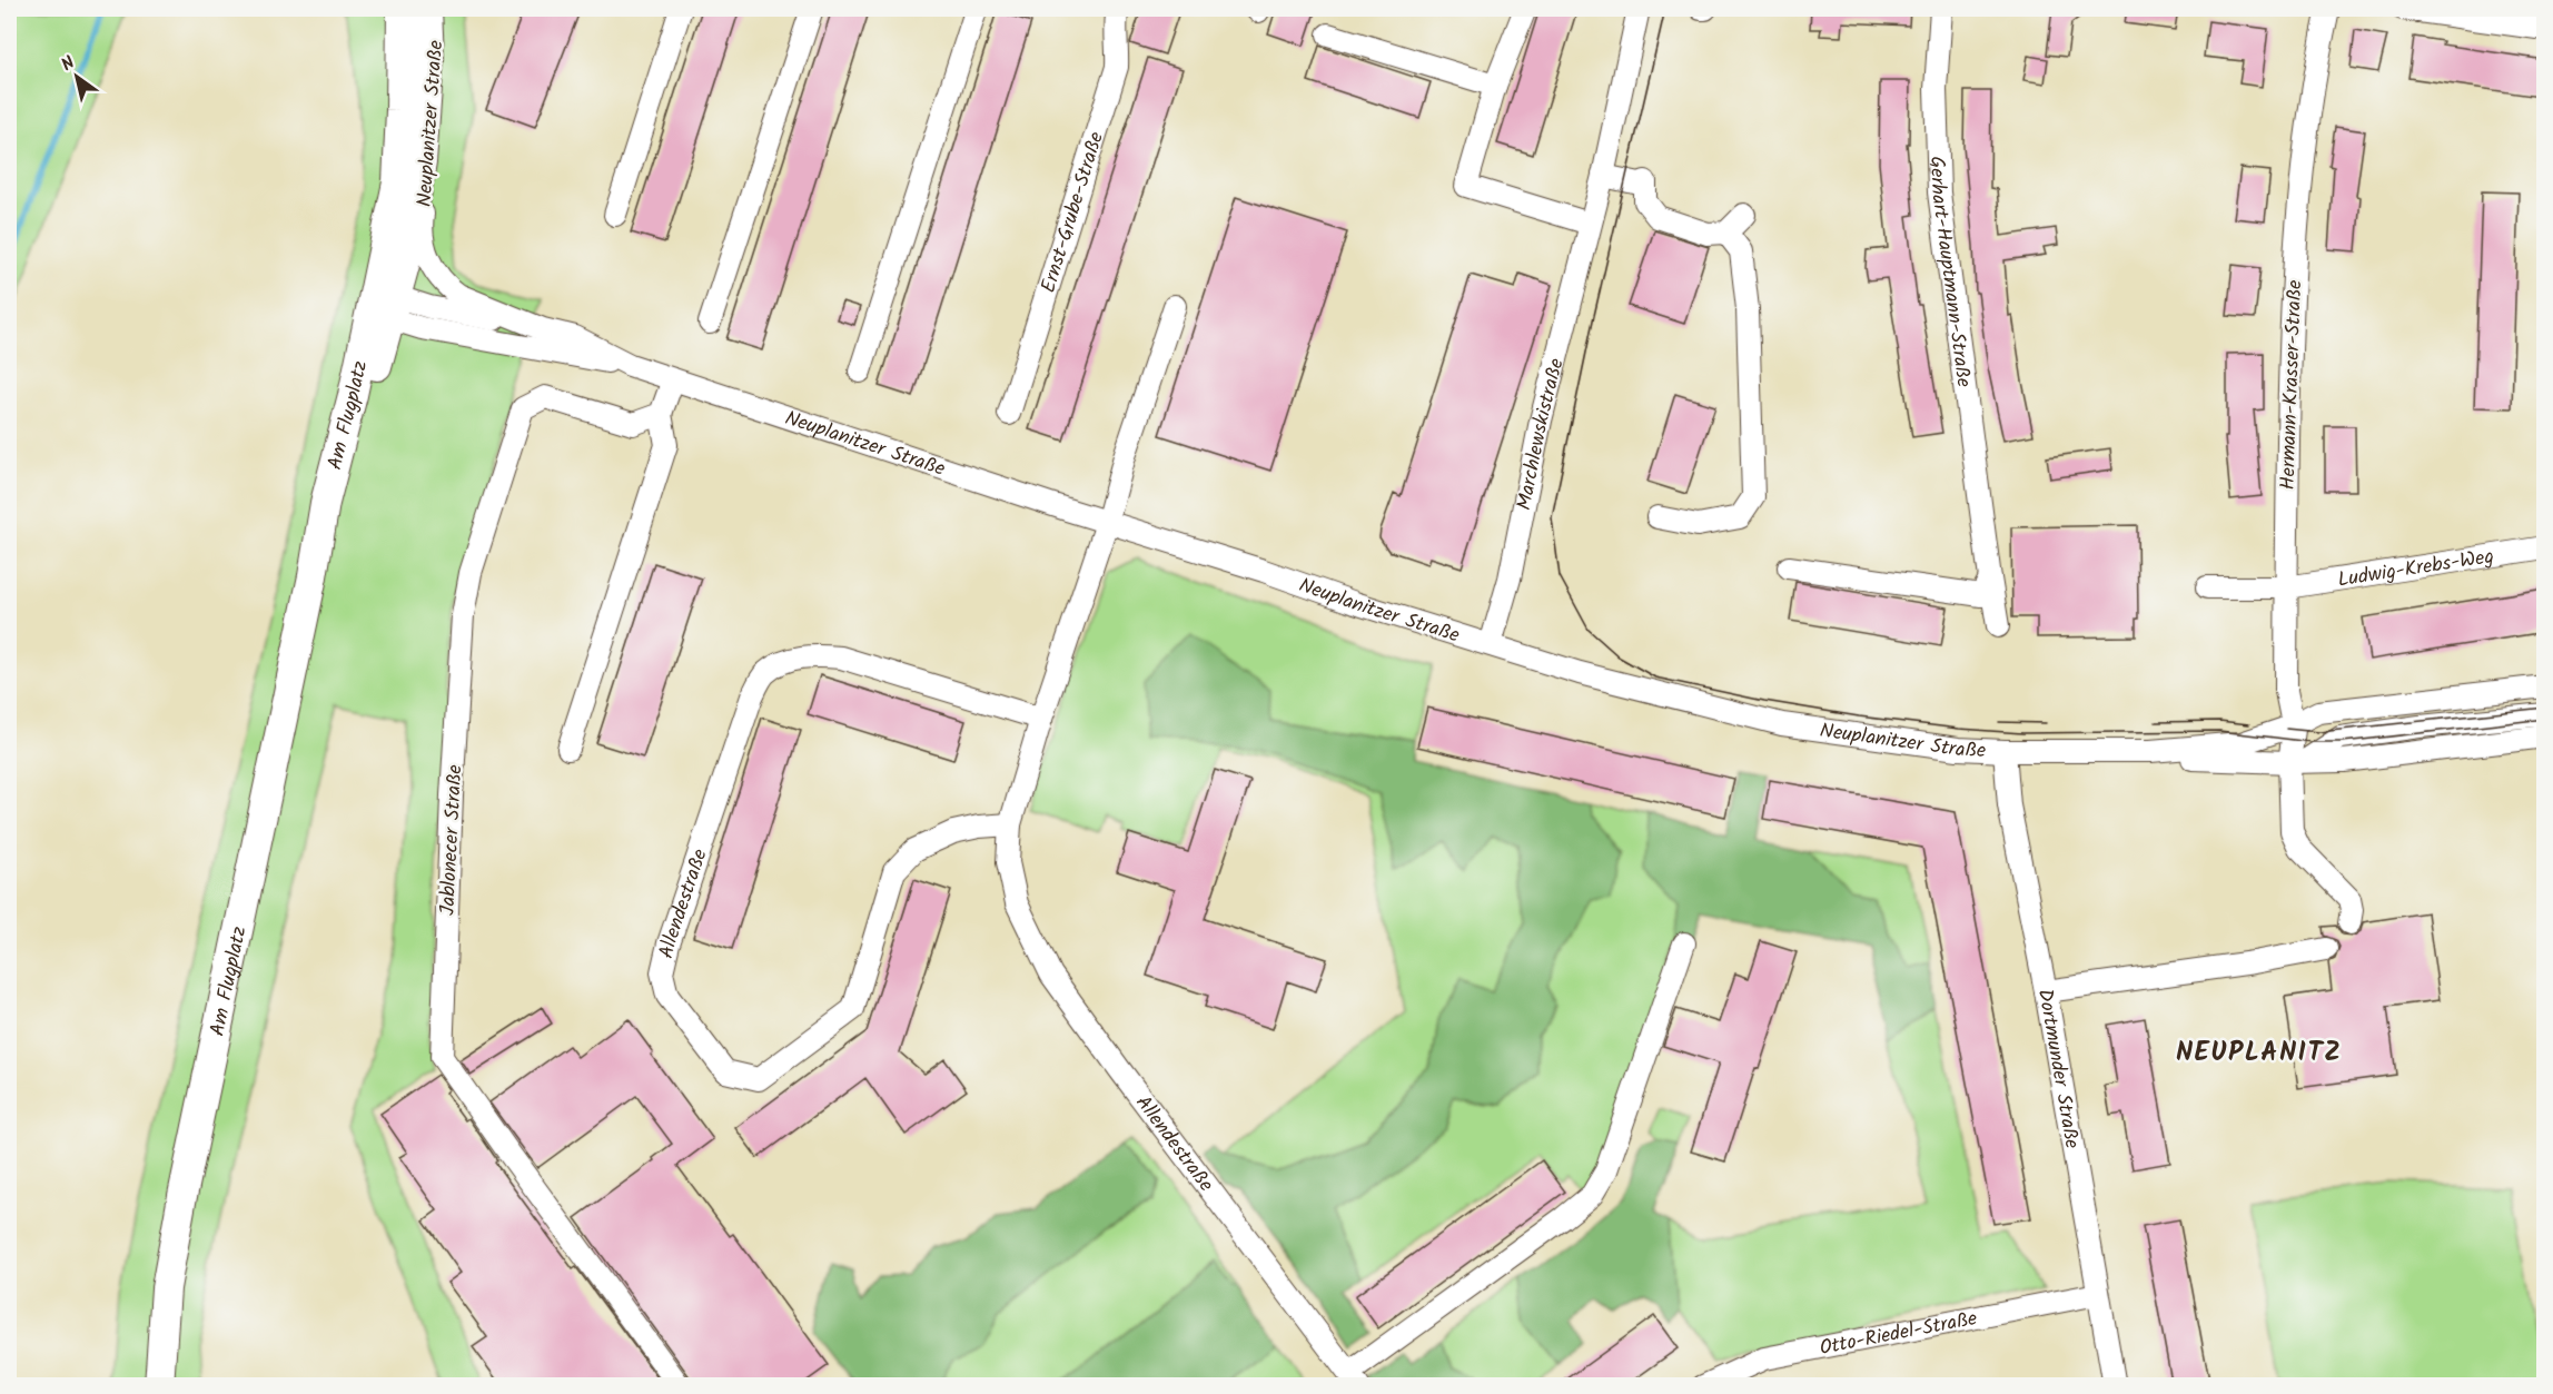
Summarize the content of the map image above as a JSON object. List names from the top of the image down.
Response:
{
  "streets": {
    "main road": ["Neuplanitzer Straße", "Am Flugplatz"],
    "street": [
      "Ernst-Grube-Straße",
      "Gerhart-Hauptmann-Straße",
      "Hermann-Krasser-Straße",
      "Marchlewskistraße",
      "Ludwig-Krebs-Weg",
      "Jablonecer Straße",
      "Allendestraße",
      "Dortmunder Straße",
      "Otto-Riedel-Straße"
    ]
  },
  "crossings": [
    ["Neuplanitzer Straße", "Hermann-Krasser-Straße"],
    ["Neuplanitzer Straße", "Am Flugplatz"],
    ["Neuplanitzer Straße", "Marchlewskistraße"],
    ["Neuplanitzer Straße", "Allendestraße"],
    ["Neuplanitzer Straße", "Dortmunder Straße"],
    ["Hermann-Krasser-Straße", "Ludwig-Krebs-Weg"],
    ["Dortmunder Straße", "Otto-Riedel-Straße"]
  ],
  "districts": ["NEUPLANITZ"],
  "north": "top left"
}
